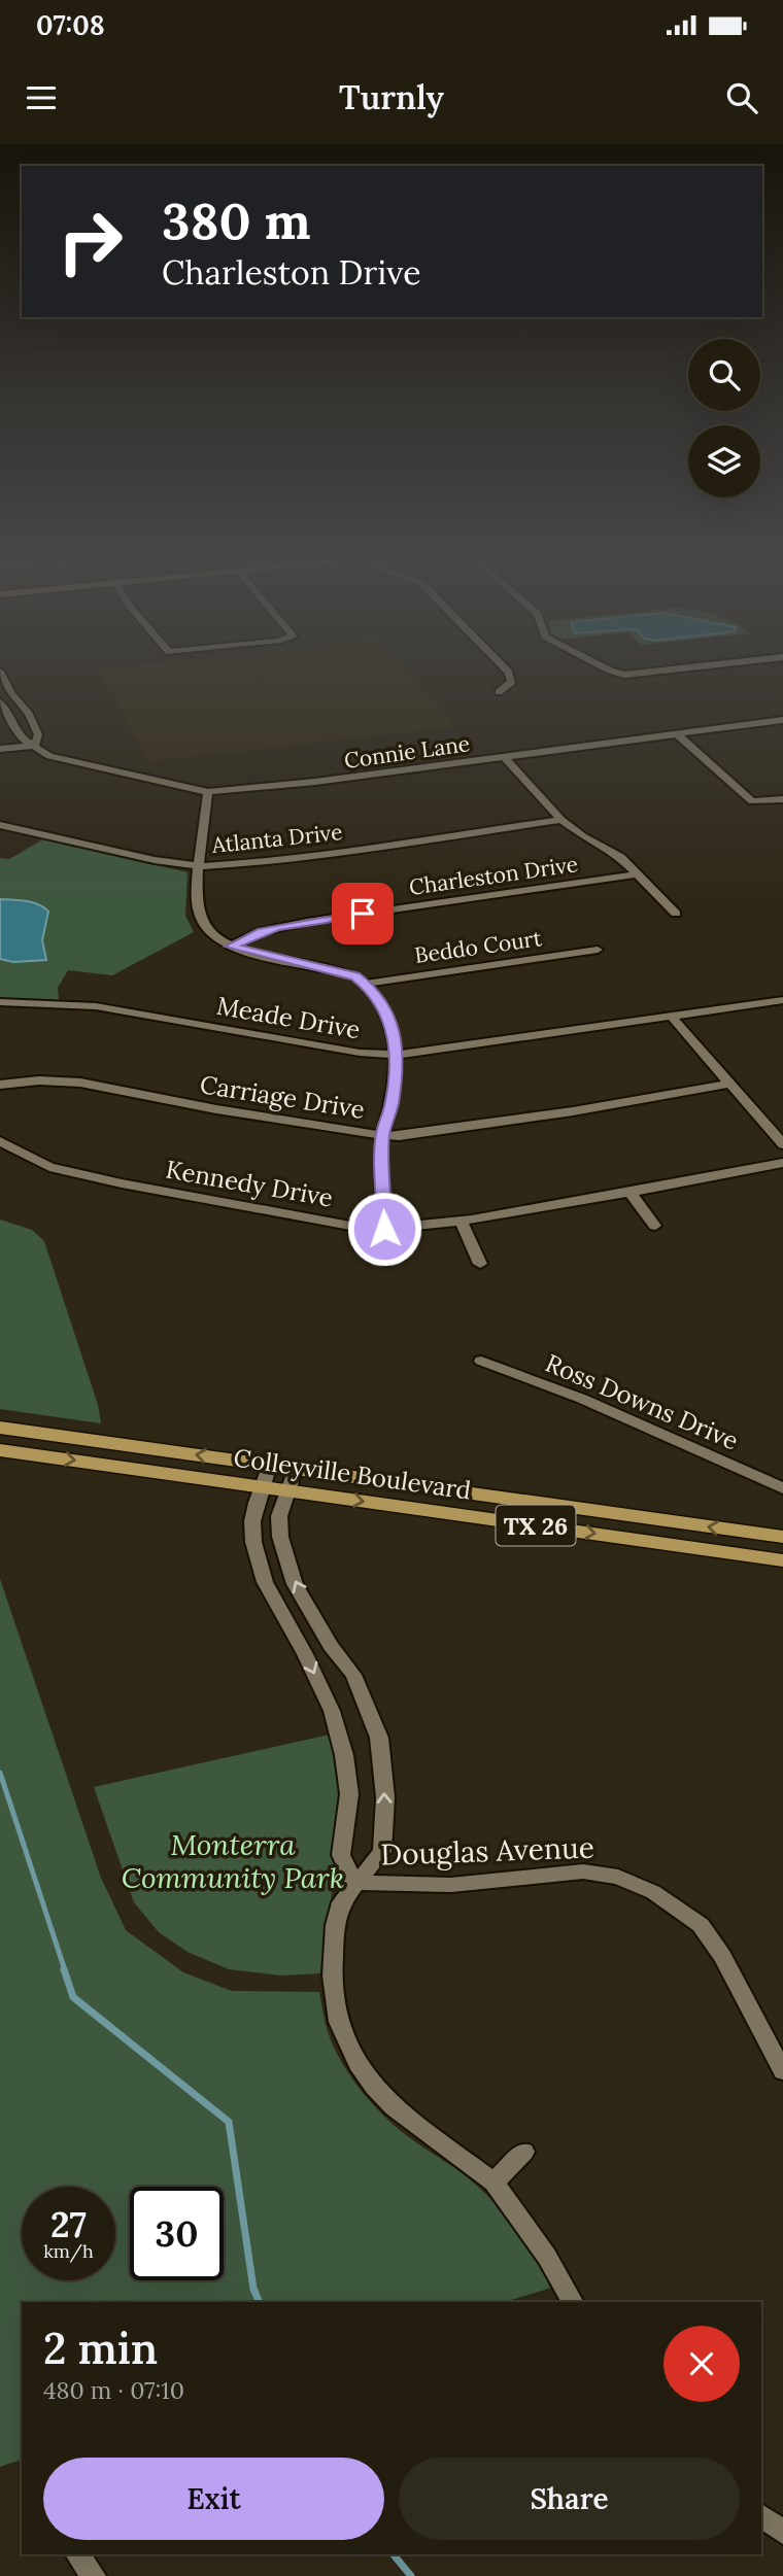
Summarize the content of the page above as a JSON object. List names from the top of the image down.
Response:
{
  "streets": {
    "main road": ["Colleyville Boulevard", "TX 26"],
    "street": [
      "Connie Lane",
      "Atlanta Drive",
      "Charleston Drive",
      "Beddo Court",
      "Meade Drive",
      "Carriage Drive",
      "Kennedy Drive",
      "Ross Downs Drive",
      "Douglas Avenue"
    ]
  },
  "parks": ["Monterra Community Park"],
  "page": {
    "status": "07:08",
    "header": "Turnly",
    "turn": ["380 m", "Charleston Drive"],
    "speed": "27 km/h",
    "limit": "30",
    "heading": ["2 min", "480 m · 07:10"],
    "buttons": ["Exit", "Share"]
  }
}
